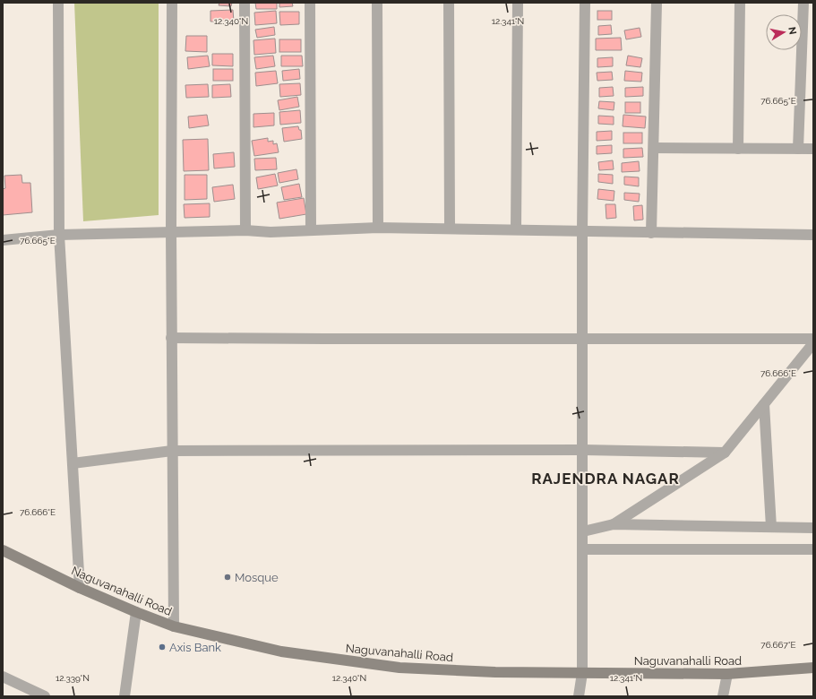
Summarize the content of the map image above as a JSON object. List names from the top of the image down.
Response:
{
  "streets": {
    "street": ["Naguvanahalli Road"]
  },
  "districts": ["RAJENDRA NAGAR"],
  "places": ["Mosque", "Axis Bank"],
  "north": "right",
  "coordinates": [
    "12.340°N",
    "12.341°N",
    "76.665°E",
    "76.666°E",
    "76.667°E",
    "12.339°N"
  ]
}
